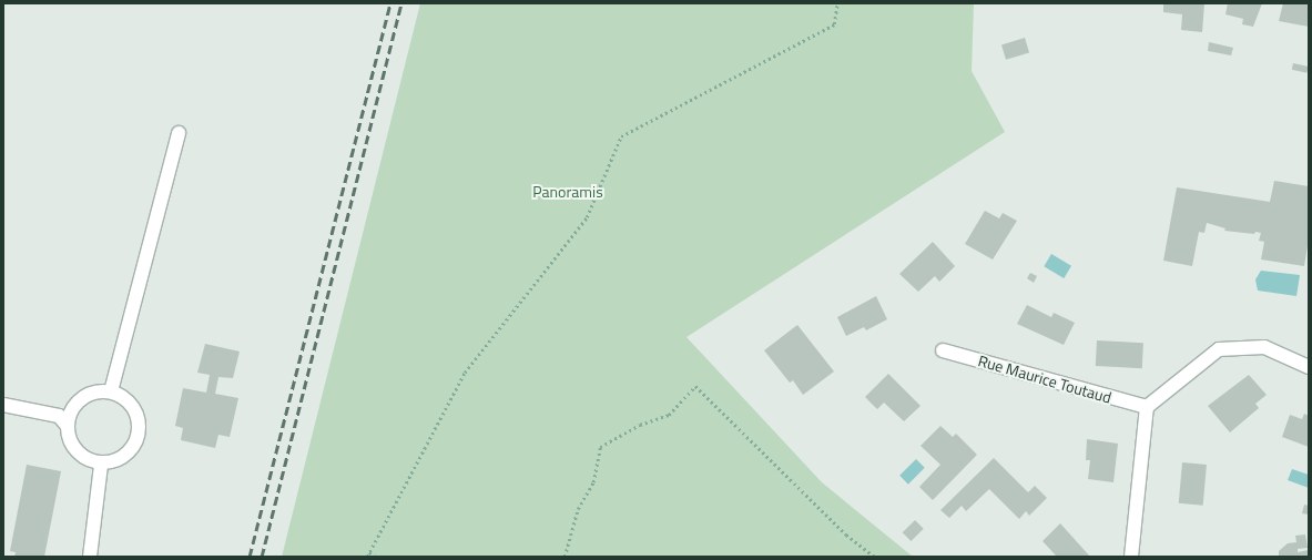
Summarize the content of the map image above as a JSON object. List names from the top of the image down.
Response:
{
  "streets": {
    "street": ["Rue Maurice Toutaud"]
  },
  "parks": ["Panoramis"]
}
